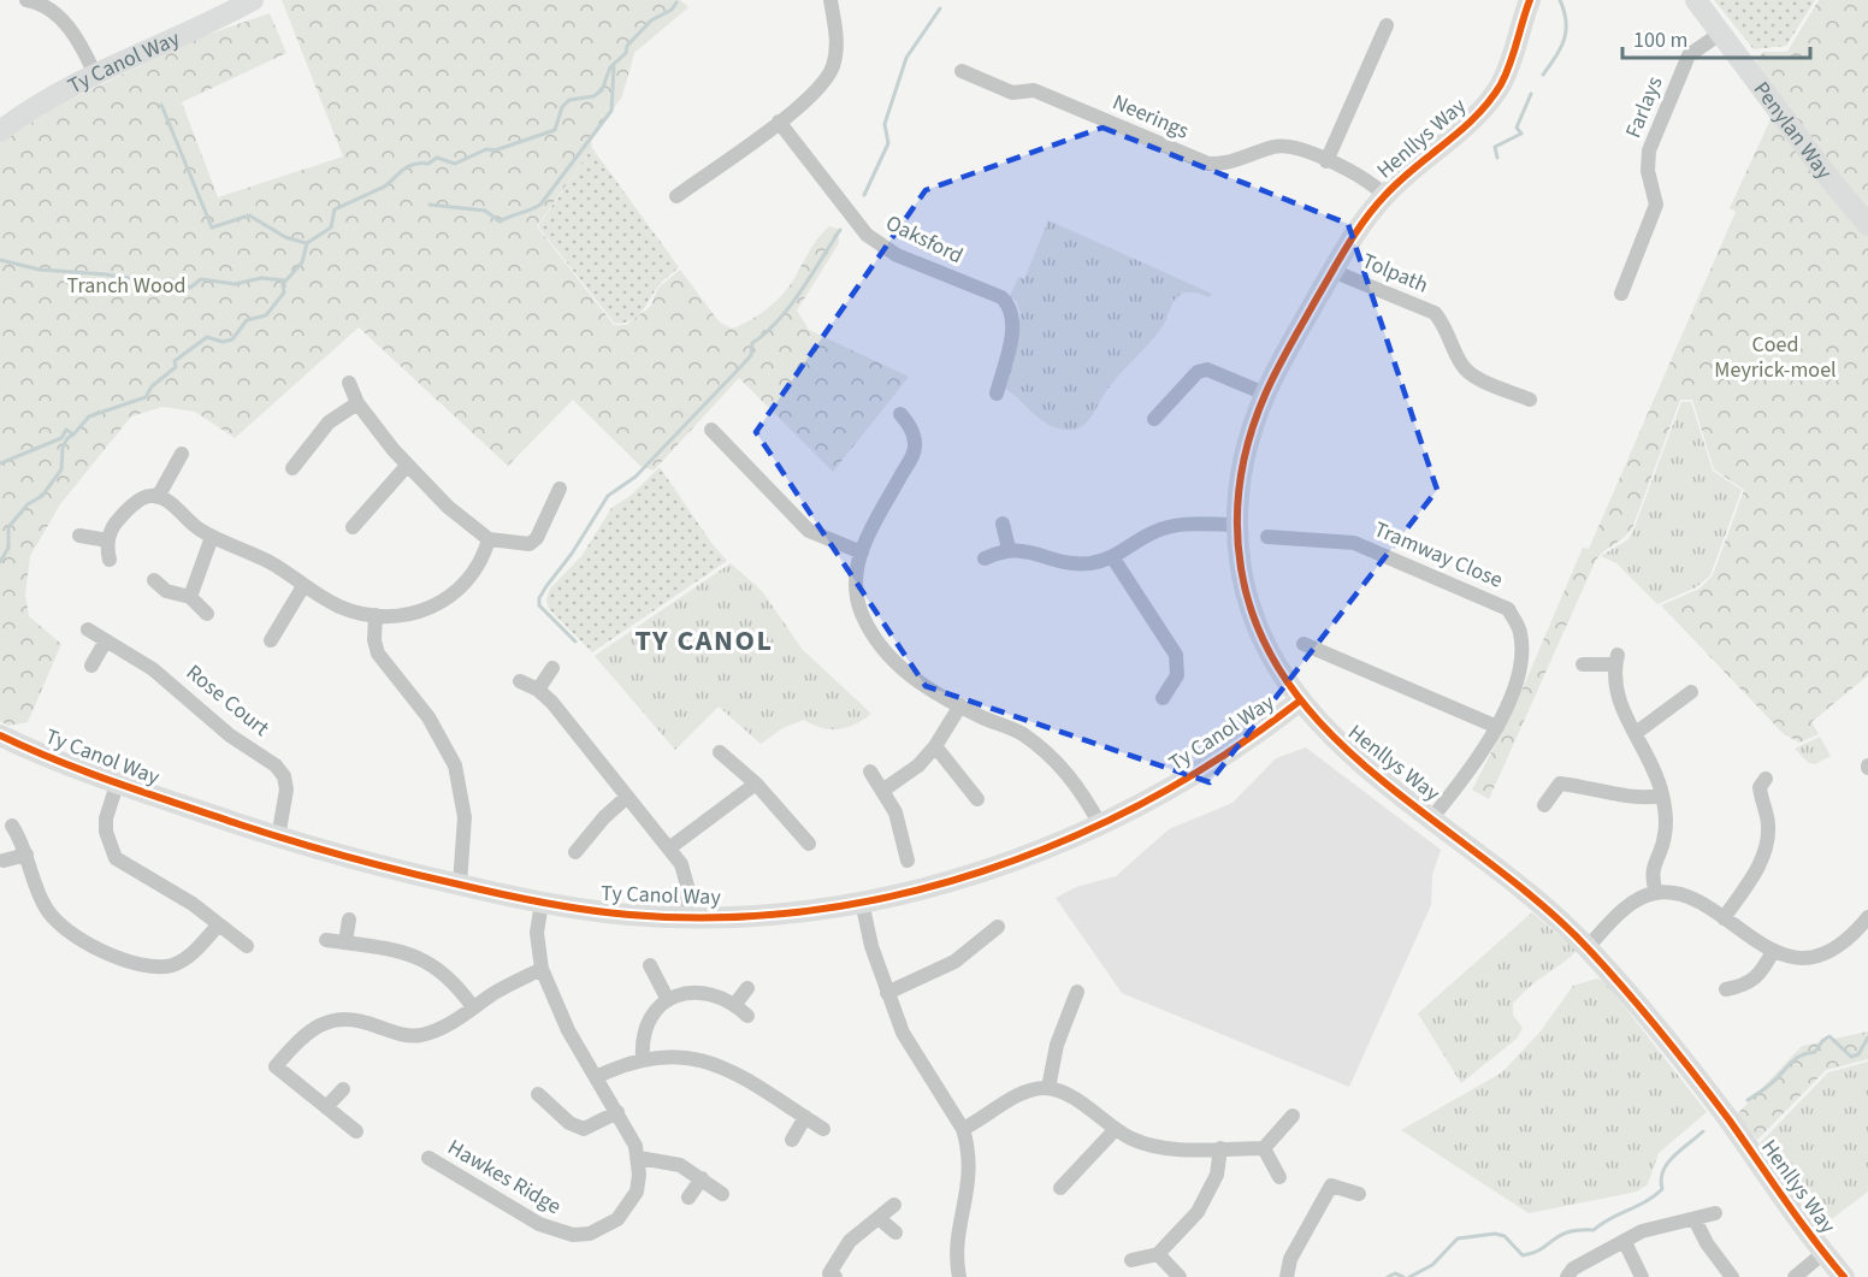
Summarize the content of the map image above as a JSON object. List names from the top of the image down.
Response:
{
  "streets": {
    "street": [
      "Ty Canol Way",
      "Farlays",
      "Neerings",
      "Penylan Way",
      "Henllys Way",
      "Oaksford",
      "Tolpath",
      "Tramway Close",
      "Rose Court",
      "Hawkes Ridge"
    ]
  },
  "crossings": [
    ["Ty Canol Way", "Henllys Way"],
    ["Ty Canol Way", "Rose Court"],
    ["Ty Canol Way", "Hawkes Ridge"],
    ["Farlays", "Penylan Way"],
    ["Neerings", "Henllys Way"],
    ["Henllys Way", "Tolpath"],
    ["Henllys Way", "Tramway Close"]
  ],
  "districts": ["TY CANOL"],
  "parks": ["Tranch Wood", "Coed Meyrick-moel"],
  "scale_bar": "100 m"
}
